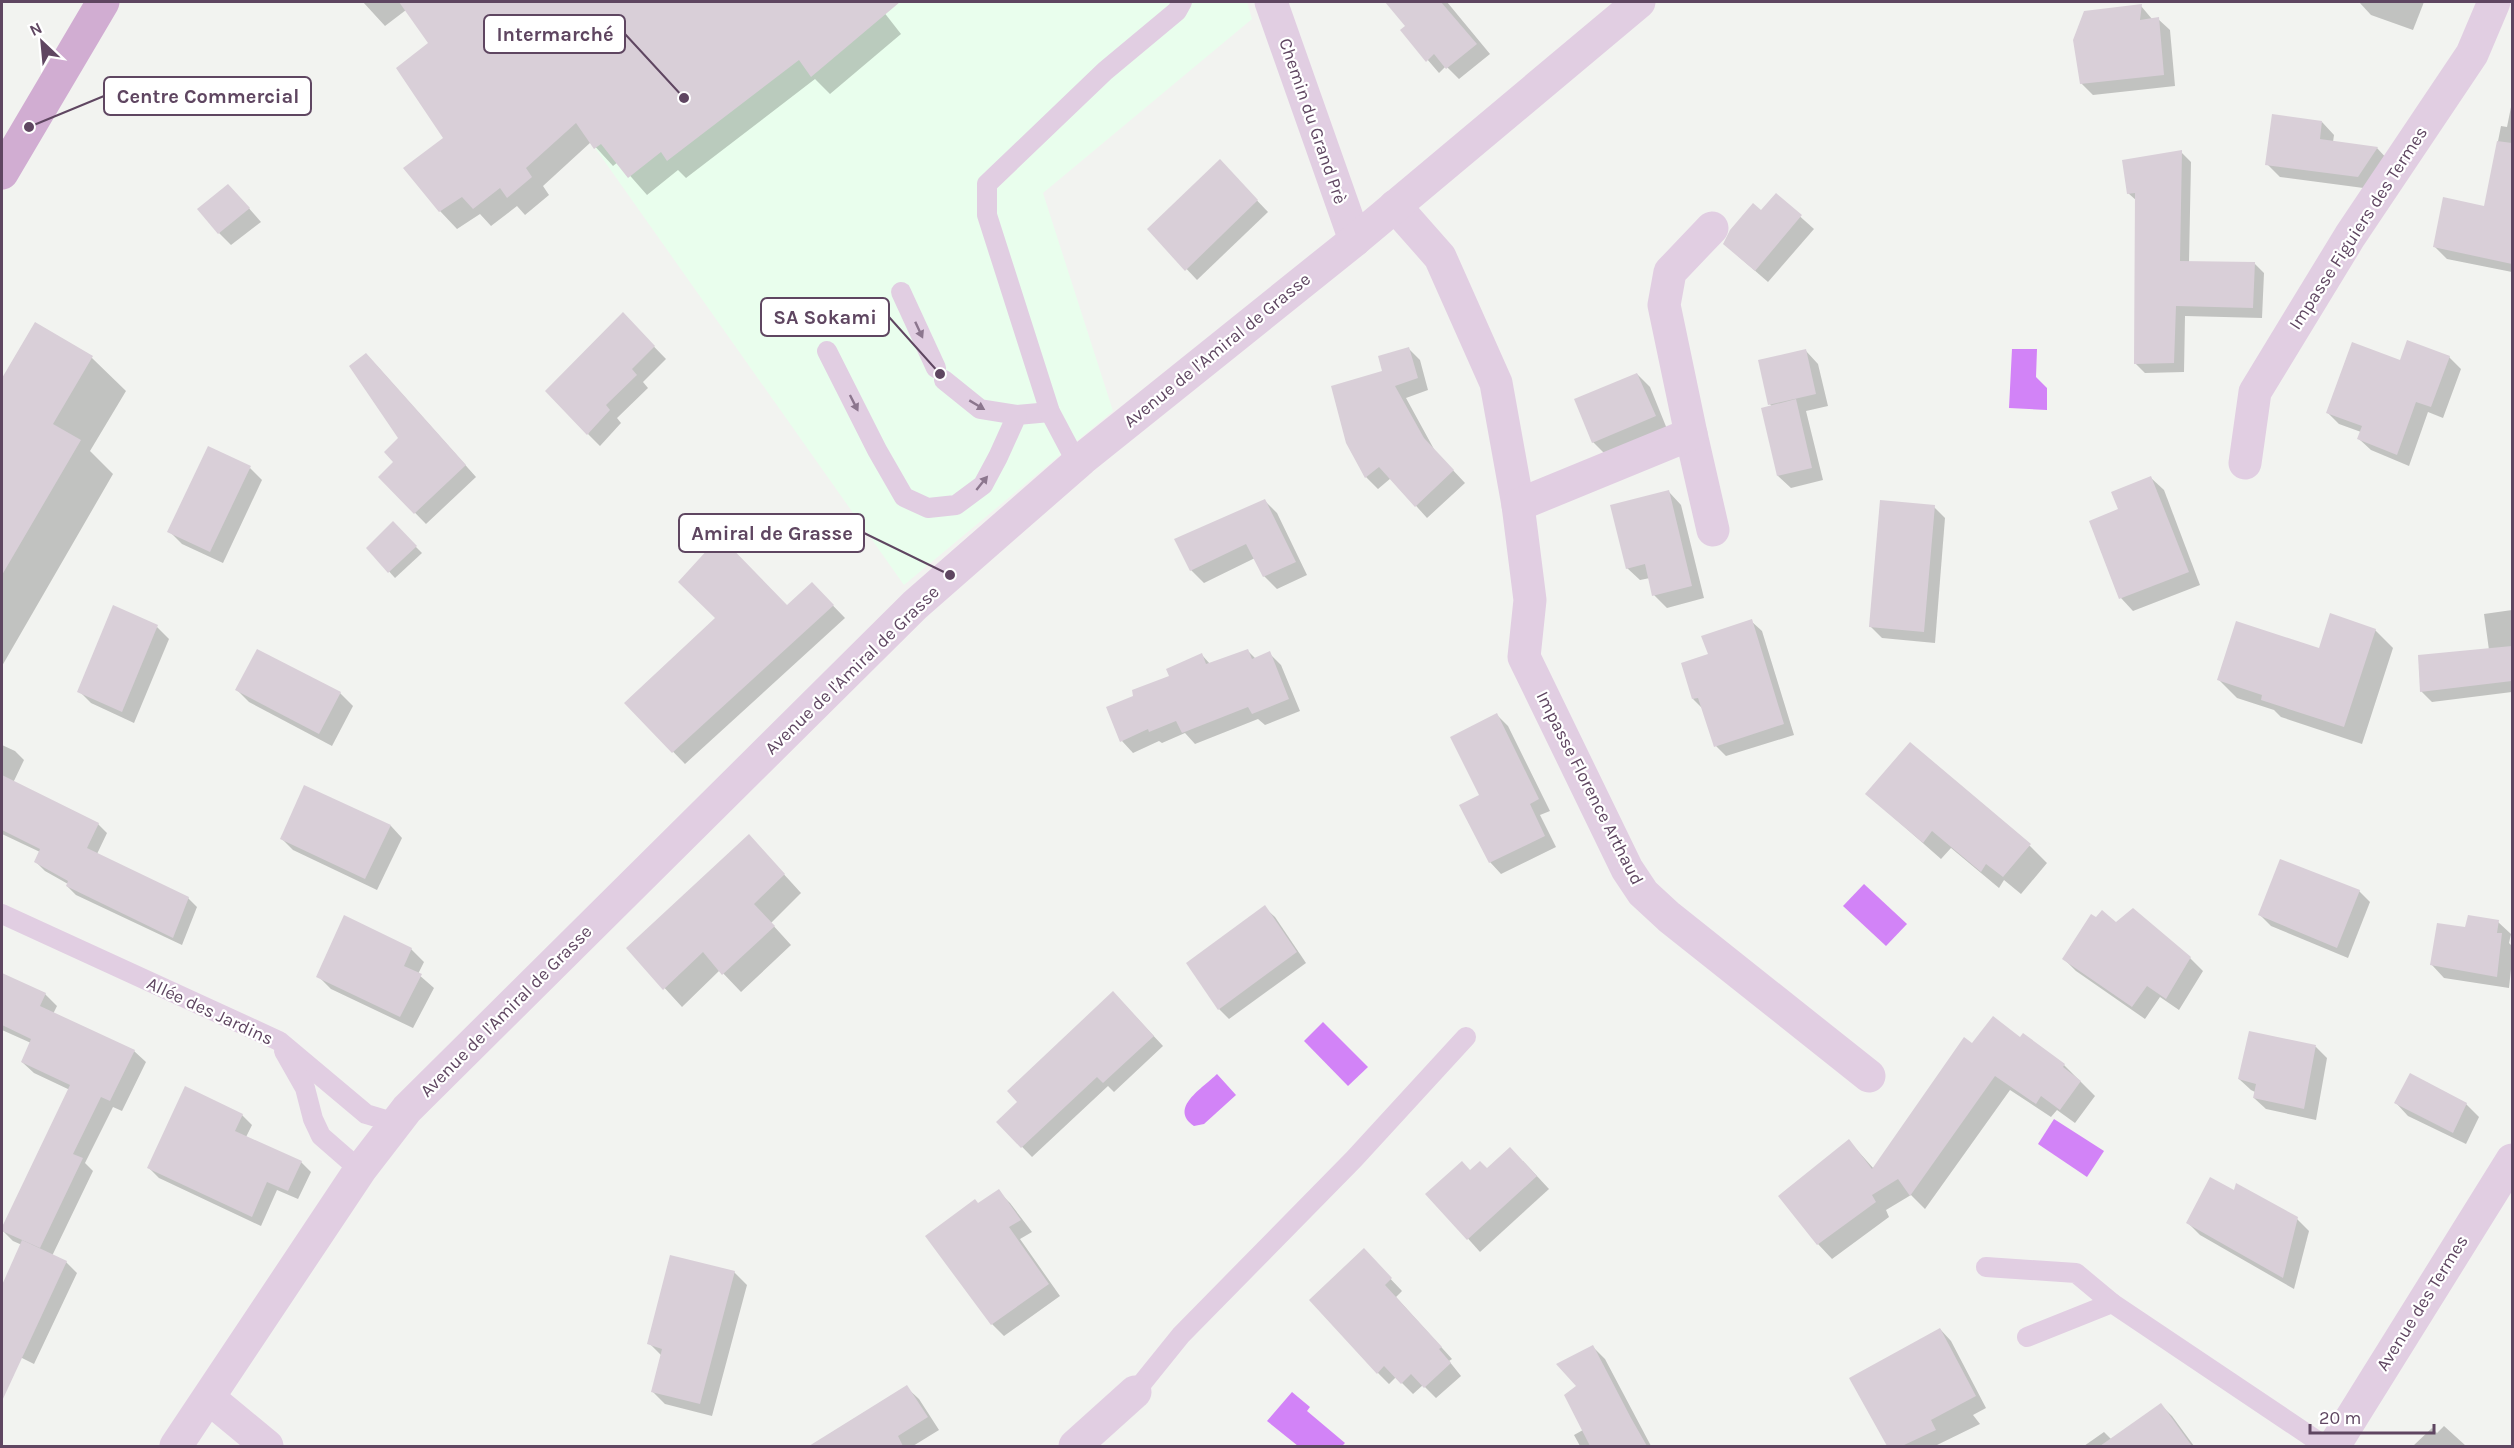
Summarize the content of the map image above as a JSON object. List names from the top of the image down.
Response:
{
  "streets": {
    "street": [
      "Chemin du Grand Prè",
      "Impasse Figuiers des Termes",
      "Avenue de l'Amiral de Grasse",
      "Impasse Florence Arthaud",
      "Avenue des Termes"
    ],
    "lane": ["Allée des Jardins"]
  },
  "crossings": [
    ["Chemin du Grand Prè", "Avenue de l'Amiral de Grasse"],
    ["Avenue de l'Amiral de Grasse", "Impasse Florence Arthaud"],
    ["Avenue de l'Amiral de Grasse", "Allée des Jardins"]
  ],
  "places": [
    "Intermarché",
    "Centre Commercial",
    "SA Sokami",
    "Amiral de Grasse"
  ],
  "scale_bar": "20 m",
  "north": "top left"
}
